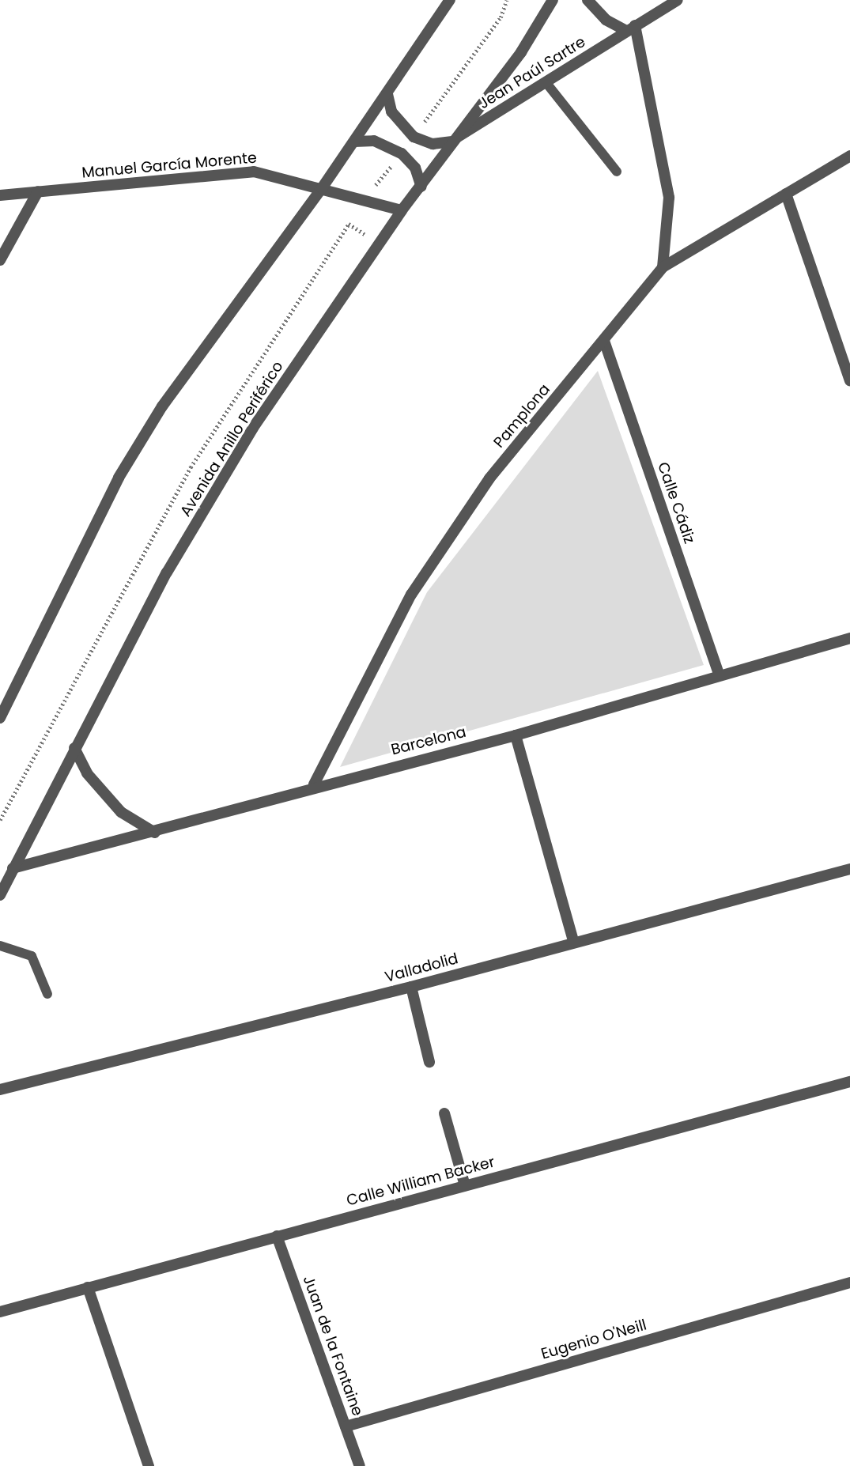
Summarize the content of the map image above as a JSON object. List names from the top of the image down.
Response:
{
  "streets": {
    "street": [
      "Jean Paúl Sartre",
      "Manuel García Morente",
      "Pamplona",
      "Avenida Anillo Periférico",
      "Calle Cádiz",
      "Barcelona",
      "Valladolid",
      "Calle William Backer",
      "Eugenio O'Neill",
      "Juan de la Fontaine"
    ]
  },
  "crossings": [
    ["Jean Paúl Sartre", "Avenida Anillo Periférico"],
    ["Manuel García Morente", "Avenida Anillo Periférico"],
    ["Pamplona", "Calle Cádiz"],
    ["Pamplona", "Barcelona"],
    ["Avenida Anillo Periférico", "Barcelona"],
    ["Calle Cádiz", "Barcelona"],
    ["Calle William Backer", "Juan de la Fontaine"],
    ["Eugenio O'Neill", "Juan de la Fontaine"]
  ]
}
